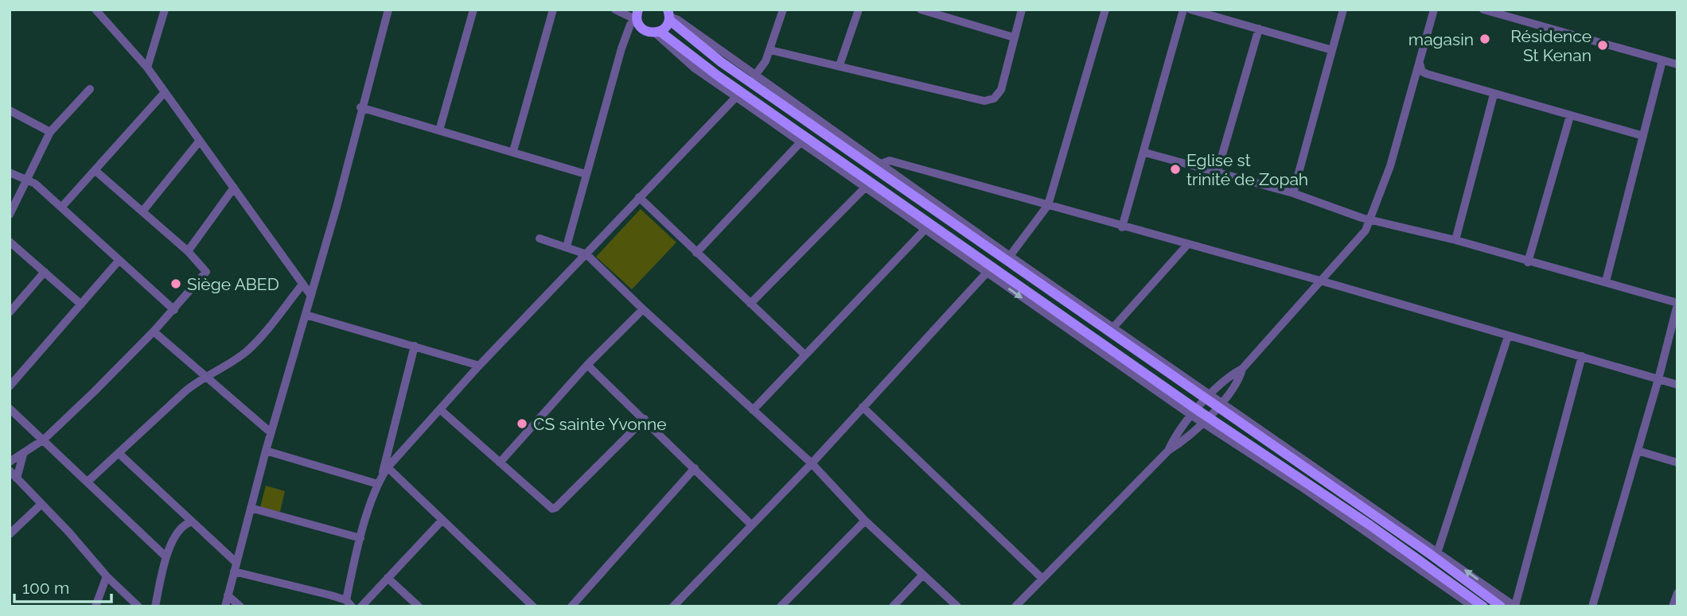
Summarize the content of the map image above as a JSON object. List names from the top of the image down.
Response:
{
  "places": [
    "magasin",
    "Résidence St Kenan",
    "Eglise st trinité de Zopah",
    "Siège ABED",
    "CS sainte Yvonne"
  ],
  "scale_bar": "100 m"
}
